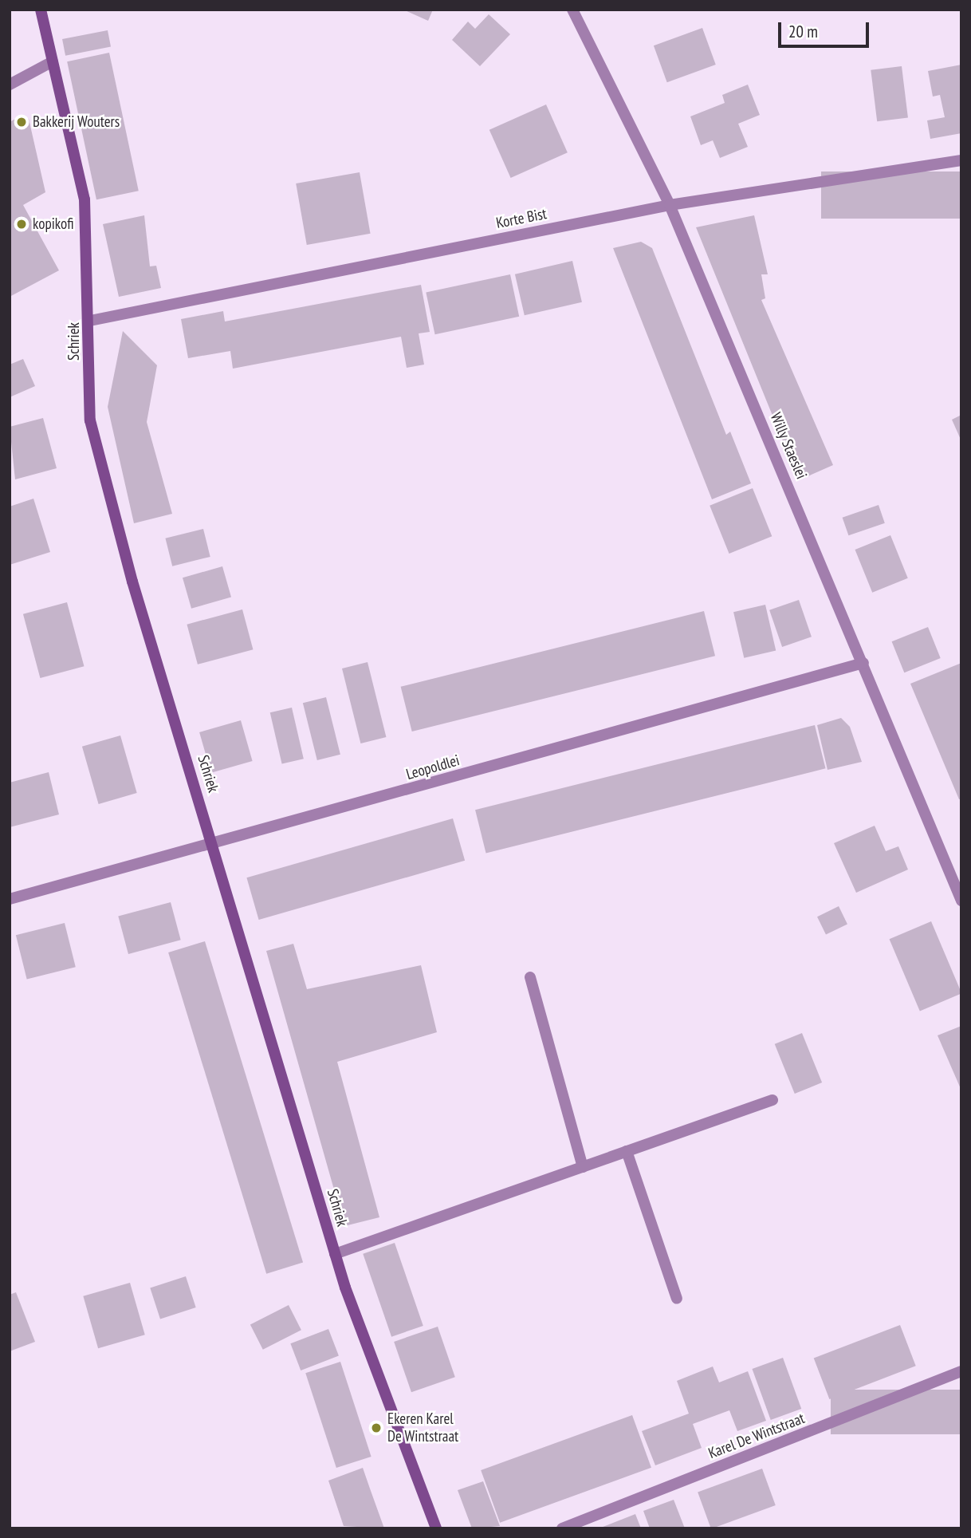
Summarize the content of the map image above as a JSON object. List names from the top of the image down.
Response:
{
  "streets": {
    "street": [
      "Korte Bist",
      "Schriek",
      "Willy Staeslei",
      "Leopoldlei",
      "Karel De Wintstraat"
    ]
  },
  "crossings": [
    ["Korte Bist", "Schriek"],
    ["Korte Bist", "Willy Staeslei"],
    ["Schriek", "Leopoldlei"],
    ["Willy Staeslei", "Leopoldlei"]
  ],
  "places": ["Bakkerij Wouters", "kopikofi", "Ekeren Karel De Wintstraat"],
  "scale_bar": "20 m"
}
